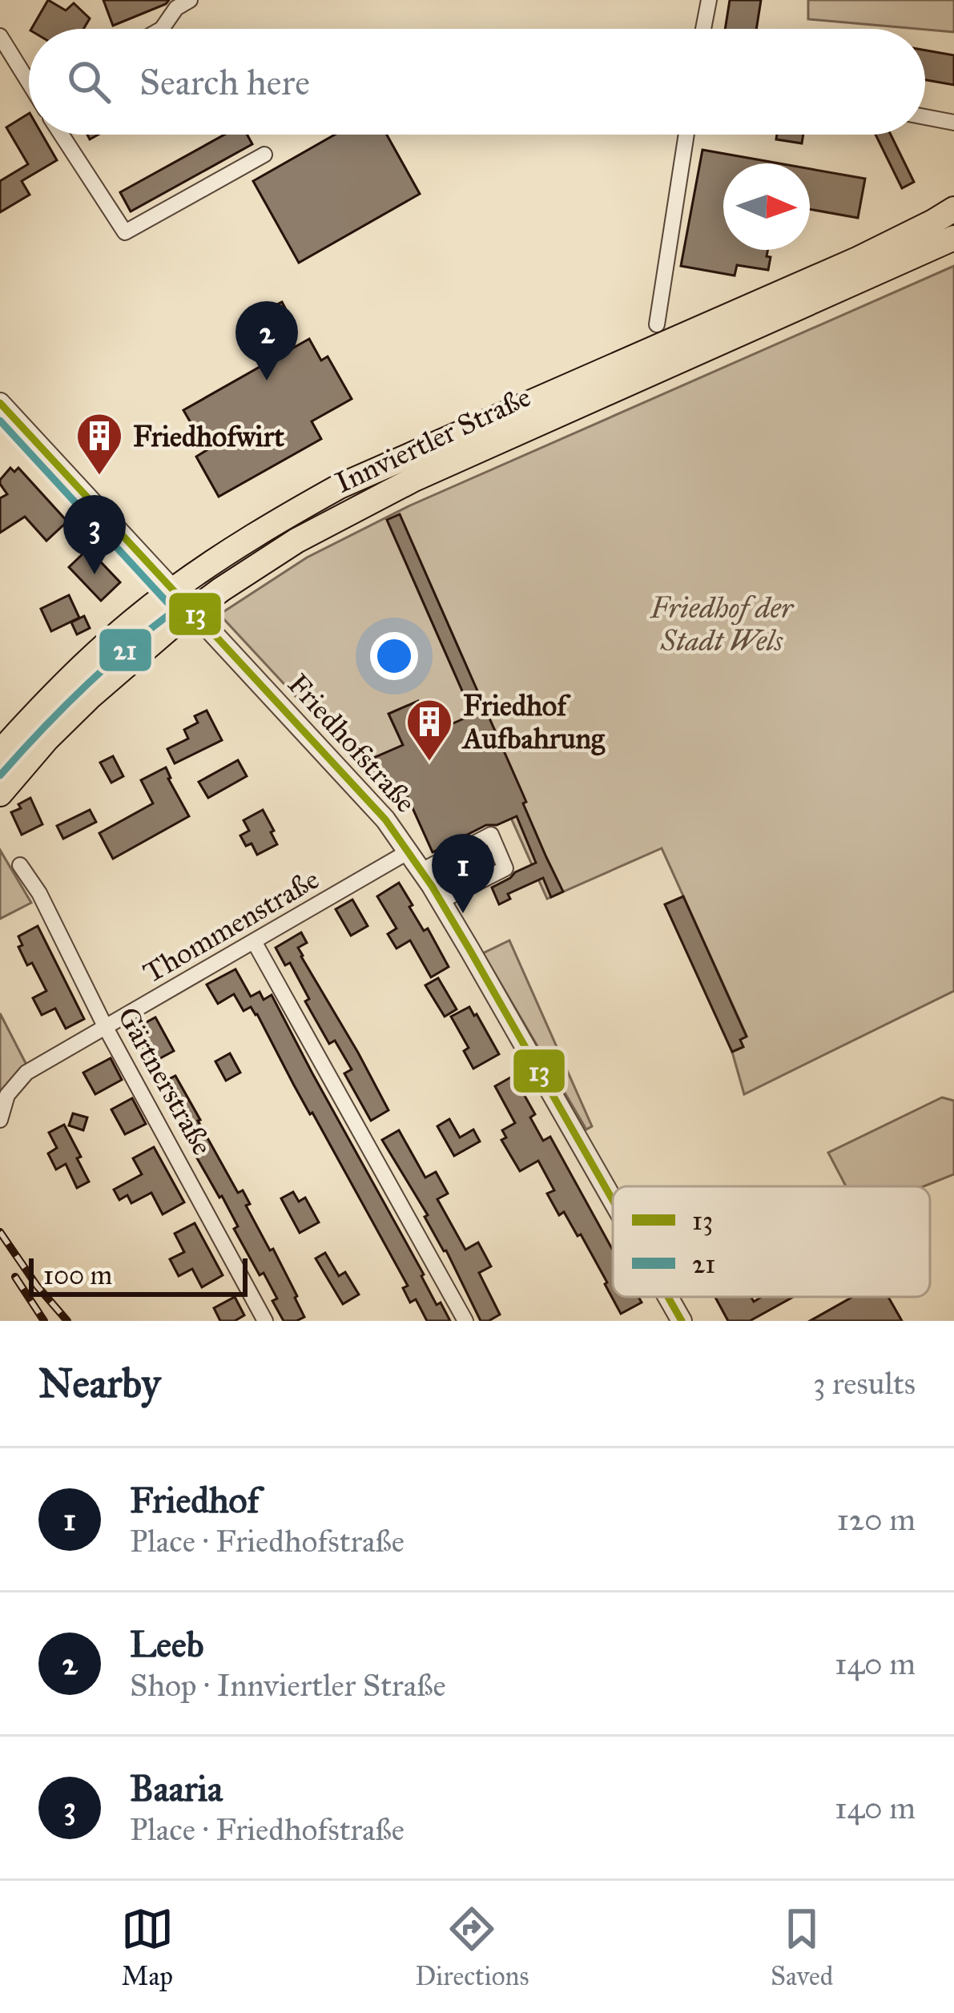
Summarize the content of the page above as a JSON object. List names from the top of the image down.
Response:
{
  "streets": {
    "main road": ["Innviertler Straße"],
    "street": ["Friedhofstraße", "Thommenstraße", "Gärtnerstraße"]
  },
  "crossings": [
    ["Innviertler Straße", "Friedhofstraße"],
    ["Friedhofstraße", "Thommenstraße"],
    ["Thommenstraße", "Gärtnerstraße"]
  ],
  "parks": ["Friedhof der Stadt Wels"],
  "places": {
    "building": ["Friedhofwirt", "Friedhof Aufbahrung"]
  },
  "lines": ["transit line 13", "transit line 21"],
  "legend": ["13", "21"],
  "scale_bar": "100 m",
  "north": "right",
  "page": {
    "search": "Search here",
    "pins": ["2", "3", "1"],
    "scale": "100 m",
    "heading": ["Nearby", "3 results"],
    "list": [
      {
        "mark": "1",
        "name": "Friedhof",
        "note": "Place · Friedhofstraße",
        "value": "120 m"
      },
      {
        "mark": "2",
        "name": "Leeb",
        "note": "Shop · Innviertler Straße",
        "value": "140 m"
      },
      {
        "mark": "3",
        "name": "Baaria",
        "note": "Place · Friedhofstraße",
        "value": "140 m"
      }
    ],
    "nav": ["Map", "Directions", "Saved"]
  }
}
